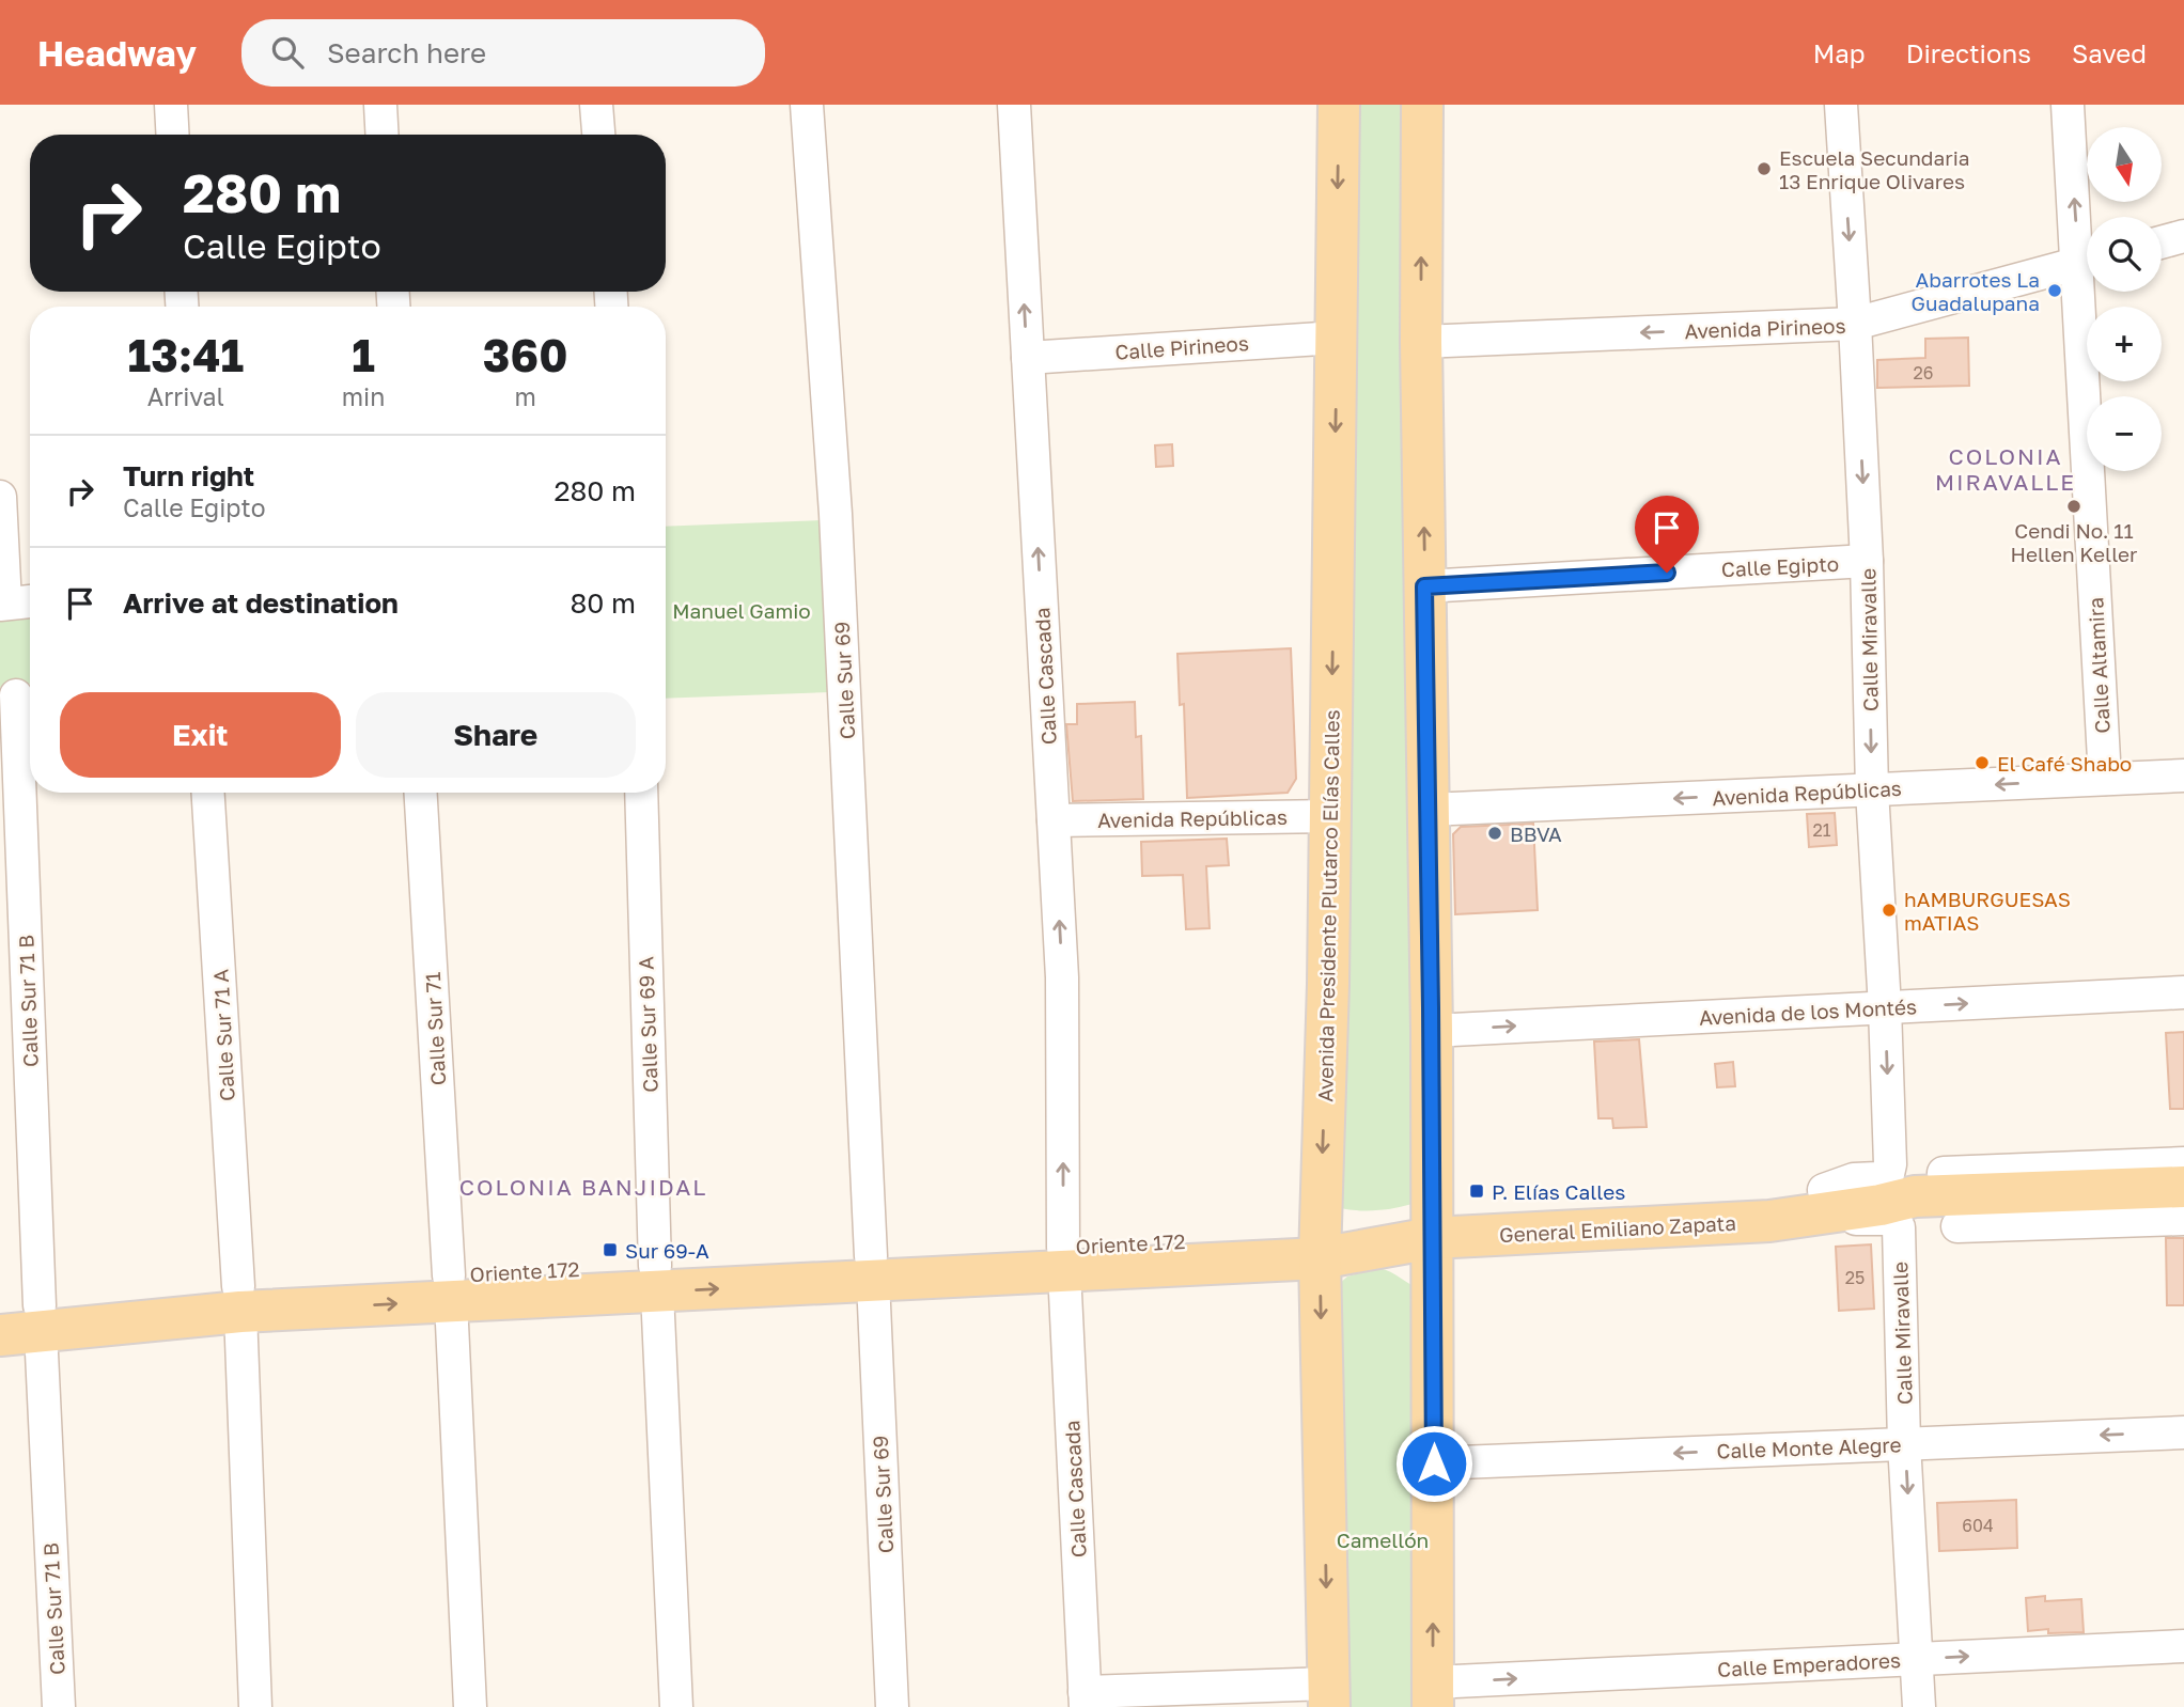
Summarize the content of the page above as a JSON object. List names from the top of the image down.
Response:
{
  "streets": {
    "main road": ["Avenida Presidente Plutarco Elías Calles", "General Emiliano Zapata", "Oriente 172"],
    "street": [
      "Avenida Pirineos",
      "Calle Pirineos",
      "Calle Egipto",
      "Calle Miravalle",
      "Calle Altamira",
      "Calle Cascada",
      "Calle Sur 69",
      "Avenida Repúblicas",
      "Calle Sur 71 B",
      "Avenida de los Montés",
      "Calle Sur 69 A",
      "Calle Sur 71",
      "Calle Sur 71 A",
      "Calle Monte Alegre",
      "Calle Emperadores"
    ]
  },
  "crossings": [
    ["Avenida Pirineos", "Calle Miravalle"],
    ["Calle Pirineos", "Calle Cascada"],
    ["Calle Pirineos", "Avenida Presidente Plutarco Elías Calles"],
    ["Calle Egipto", "Calle Miravalle"],
    ["Calle Miravalle", "Avenida Repúblicas"],
    ["Calle Miravalle", "Avenida de los Montés"],
    ["Calle Miravalle", "General Emiliano Zapata"],
    ["Calle Miravalle", "Calle Monte Alegre"],
    ["Calle Miravalle", "Calle Emperadores"],
    ["Calle Altamira", "Avenida Repúblicas"],
    ["Calle Cascada", "Avenida Repúblicas"],
    ["Calle Cascada", "Oriente 172"],
    ["Calle Sur 69", "Oriente 172"],
    ["Avenida Repúblicas", "Avenida Presidente Plutarco Elías Calles"],
    ["Avenida Presidente Plutarco Elías Calles", "General Emiliano Zapata"],
    ["Avenida Presidente Plutarco Elías Calles", "Oriente 172"],
    ["Calle Sur 71 B", "Oriente 172"],
    ["Calle Sur 69 A", "Oriente 172"],
    ["Calle Sur 71", "Oriente 172"],
    ["Calle Sur 71 A", "Oriente 172"],
    ["General Emiliano Zapata", "Oriente 172"]
  ],
  "one_way": [
    "Avenida Pirineos",
    "Calle Miravalle",
    "Calle Cascada",
    "Avenida Repúblicas",
    "Calle Emperadores"
  ],
  "districts": ["COLONIA MIRAVALLE", "COLONIA BANJIDAL"],
  "parks": ["Manuel Gamio", "Camellón"],
  "places": {
    "other": [
      "Escuela Secundaria 13 Enrique Olivares",
      "Abarrotes La Guadalupana",
      "Cendi No. 11 Hellen Keller",
      "El Café Shabo",
      "BBVA",
      "hAMBURGUESAS mATIAS"
    ],
    "transit": ["P. Elías Calles", "Sur 69-A"]
  },
  "house_numbers": [
    "26",
    "21",
    "25",
    "604"
  ],
  "north": "bottom",
  "page": {
    "header": "Headway",
    "search": "Search here",
    "nav": ["Map", "Directions", "Saved"],
    "map_buttons": ["+", "−"],
    "turn": ["280 m", "Calle Egipto"],
    "eta": [
      "13:41",
      "Arrival",
      "1",
      "min",
      "360",
      "m"
    ],
    "list": [
      {
        "name": "Turn right",
        "note": "Calle Egipto",
        "value": "280 m"
      },
      {
        "name": "Arrive at destination",
        "value": "80 m"
      }
    ],
    "buttons": ["Exit", "Share"]
  }
}
